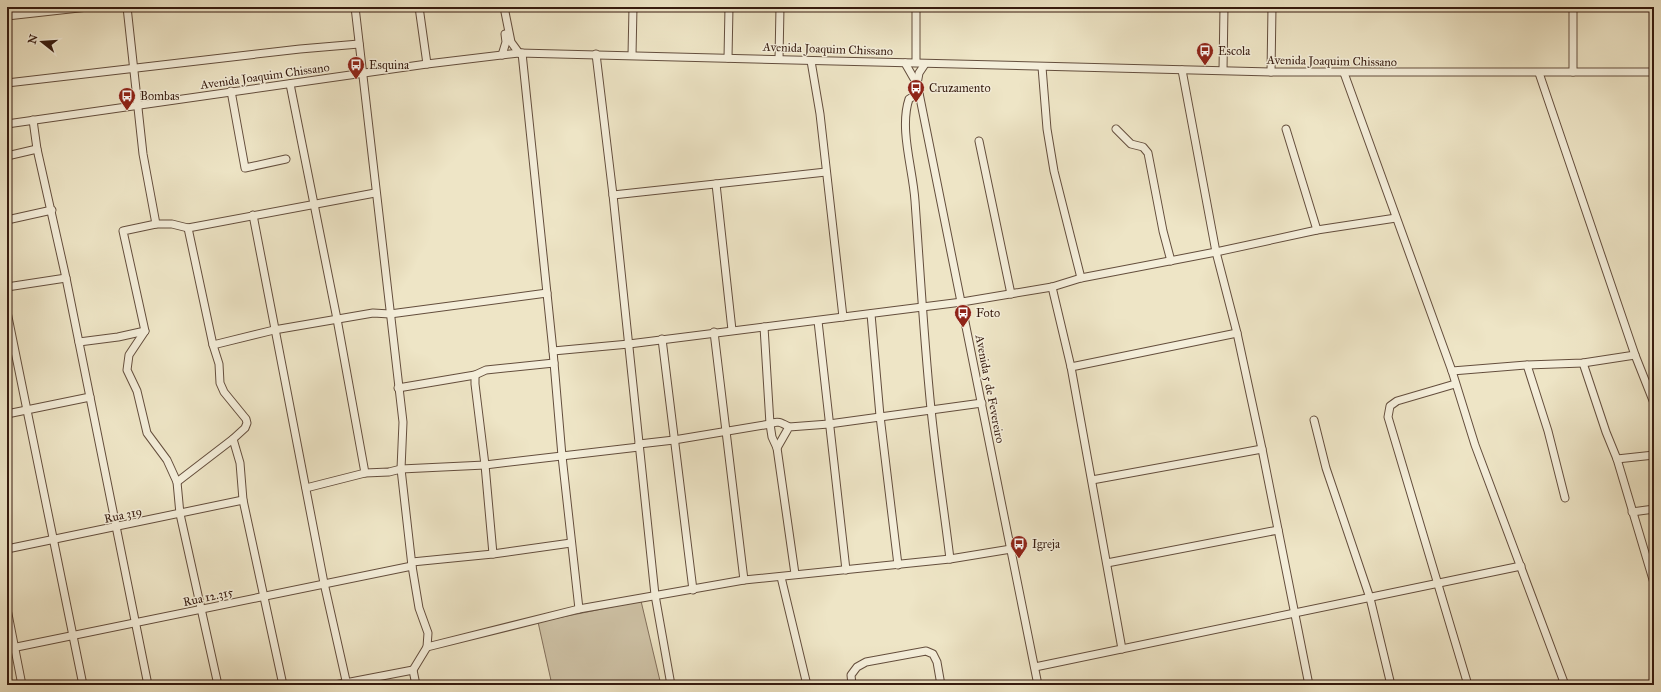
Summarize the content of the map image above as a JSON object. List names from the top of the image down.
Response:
{
  "streets": {
    "street": [
      "Avenida Joaquim Chissano",
      "Avenida 5 de Fevereiro",
      "Rua 319",
      "Rua 12.315"
    ]
  },
  "crossings": [
    ["Avenida Joaquim Chissano", "Avenida 5 de Fevereiro"]
  ],
  "places": {
    "bus stop": [
      "Escola",
      "Esquina",
      "Cruzamento",
      "Bombas",
      "Foto",
      "Igreja"
    ]
  },
  "north": "left"
}
